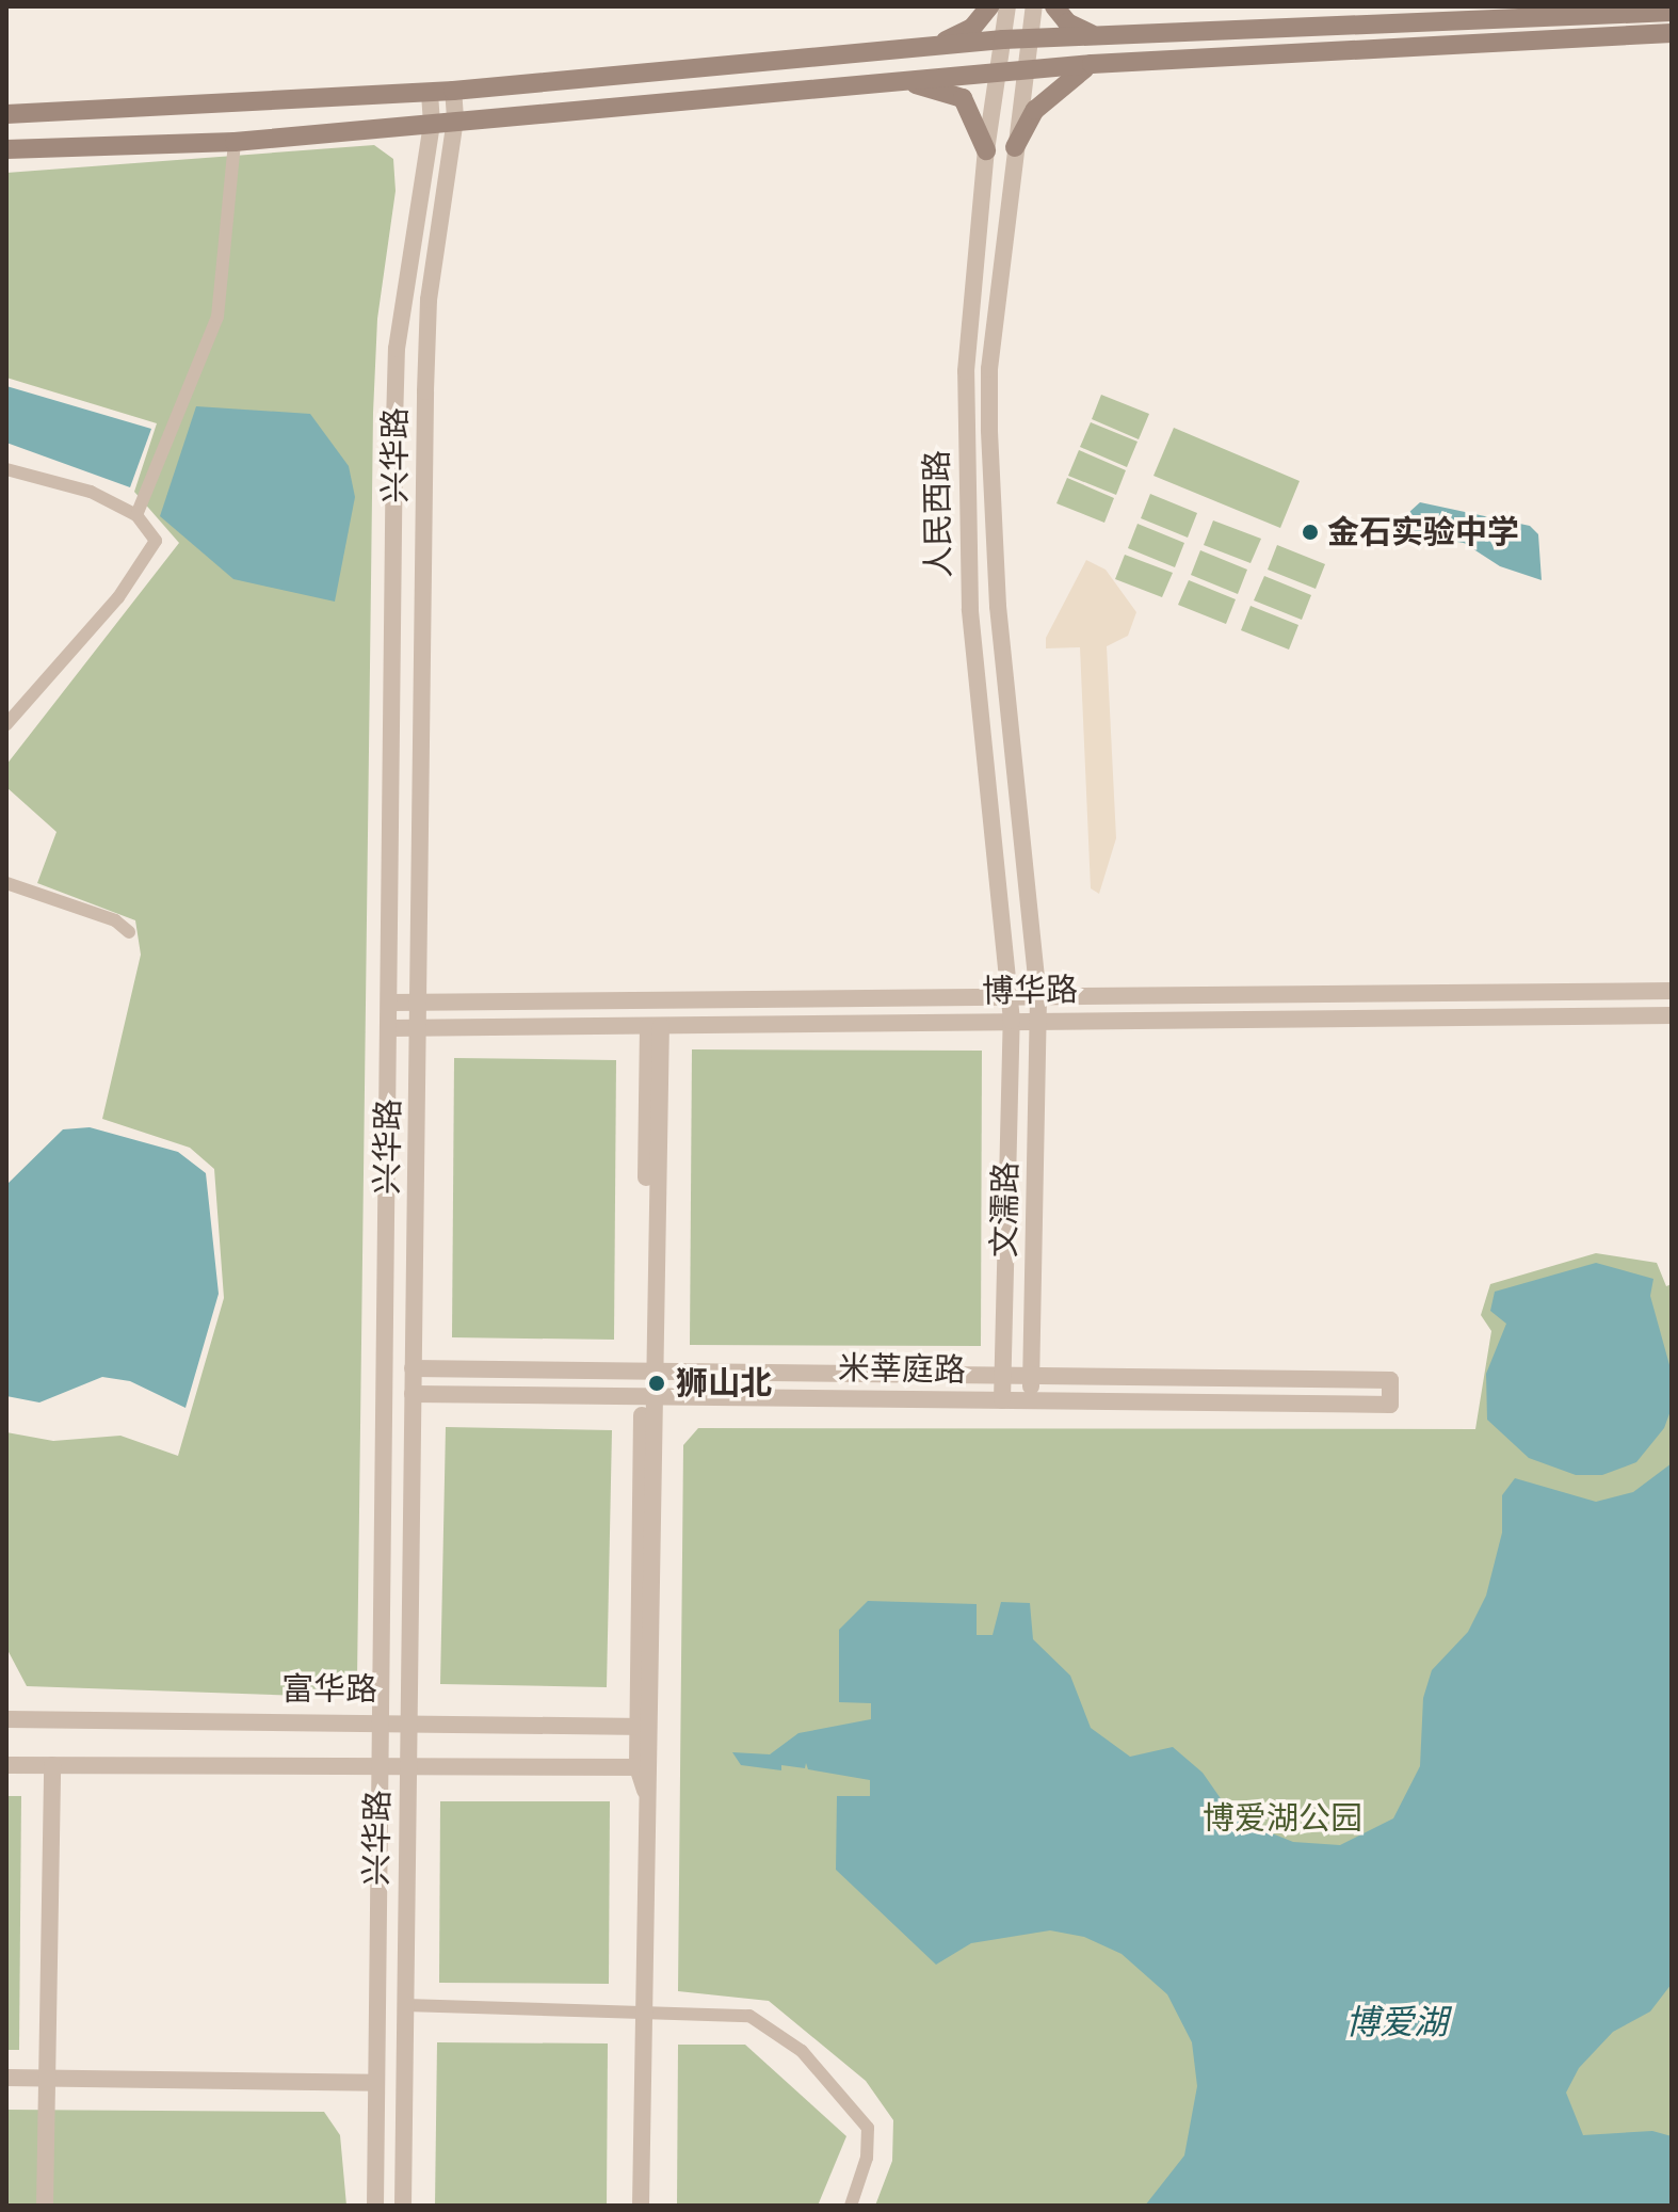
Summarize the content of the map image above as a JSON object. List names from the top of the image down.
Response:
{
  "streets": {
    "street": [
      "兴华路",
      "人民西路",
      "博华路",
      "文濡路",
      "米莘庭路",
      "富华路"
    ]
  },
  "crossings": [
    ["兴华路", "博华路"],
    ["兴华路", "米莘庭路"],
    ["兴华路", "富华路"],
    ["人民西路", "博华路"],
    ["人民西路", "文濡路"],
    ["博华路", "文濡路"],
    ["文濡路", "米莘庭路"]
  ],
  "water": ["博爱湖"],
  "parks": ["博爱湖公园"],
  "places": ["金石实验中学", "狮山北"]
}
